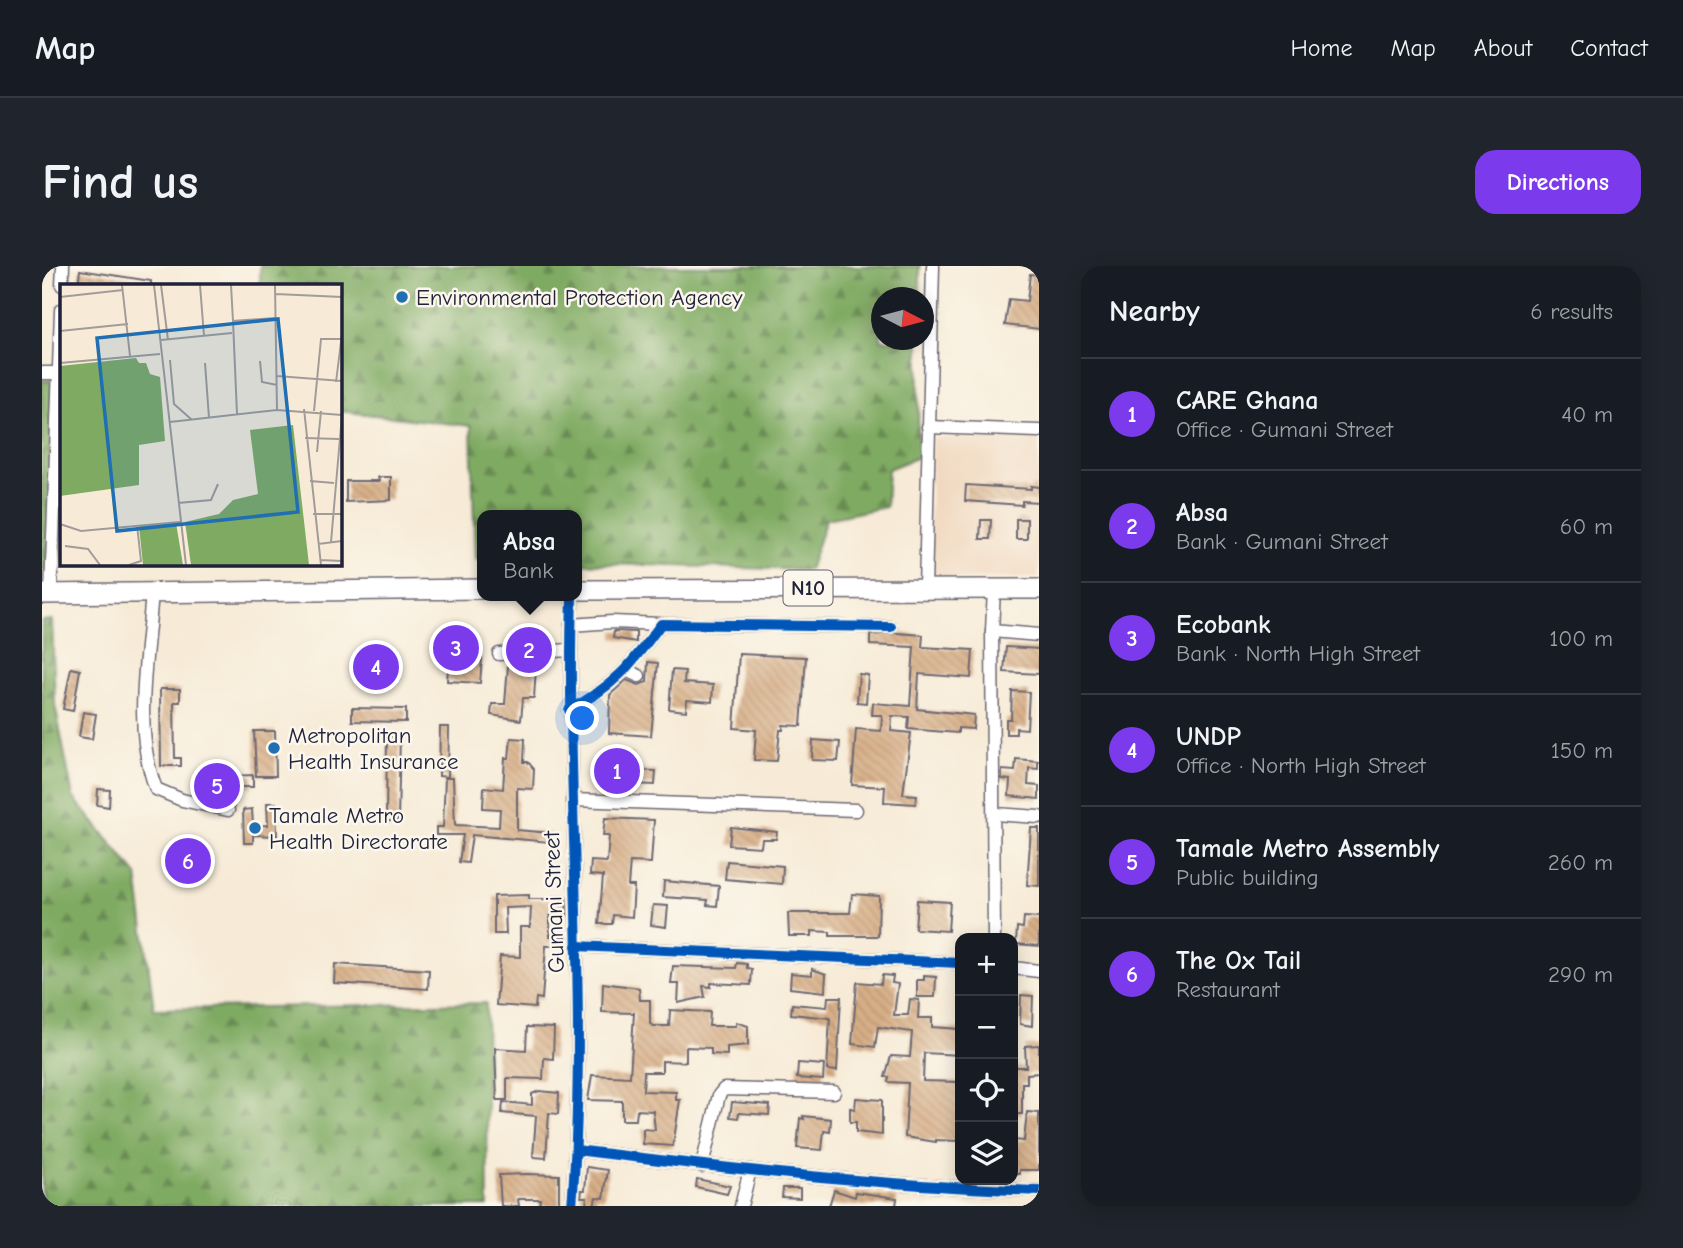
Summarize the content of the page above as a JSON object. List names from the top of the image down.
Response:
{
  "streets": {
    "highway": ["N10"],
    "street": ["Gumani Street"]
  },
  "places": ["Environmental Protection Agency", "Metropolitan Health Insurance", "Tamale Metro Health Directorate"],
  "north": "right",
  "page": {
    "header": "Map",
    "nav": [
      "Home",
      "Map",
      "About",
      "Contact"
    ],
    "buttons": "Directions",
    "title": "Find us",
    "heading": ["Nearby", "6 results"],
    "list": [
      {
        "mark": "1",
        "name": "CARE Ghana",
        "note": "Office · Gumani Street",
        "value": "40 m"
      },
      {
        "mark": "2",
        "name": "Absa",
        "note": "Bank · Gumani Street",
        "value": "60 m"
      },
      {
        "mark": "3",
        "name": "Ecobank",
        "note": "Bank · North High Street",
        "value": "100 m"
      },
      {
        "mark": "4",
        "name": "UNDP",
        "note": "Office · North High Street",
        "value": "150 m"
      },
      {
        "mark": "5",
        "name": "Tamale Metro Assembly",
        "note": "Public building",
        "value": "260 m"
      },
      {
        "mark": "6",
        "name": "The Ox Tail",
        "note": "Restaurant",
        "value": "290 m"
      }
    ],
    "popup": ["Absa", "Bank"],
    "pins": [
      "3",
      "2",
      "4",
      "1",
      "5",
      "6"
    ],
    "map_buttons": ["+", "−"]
  }
}
